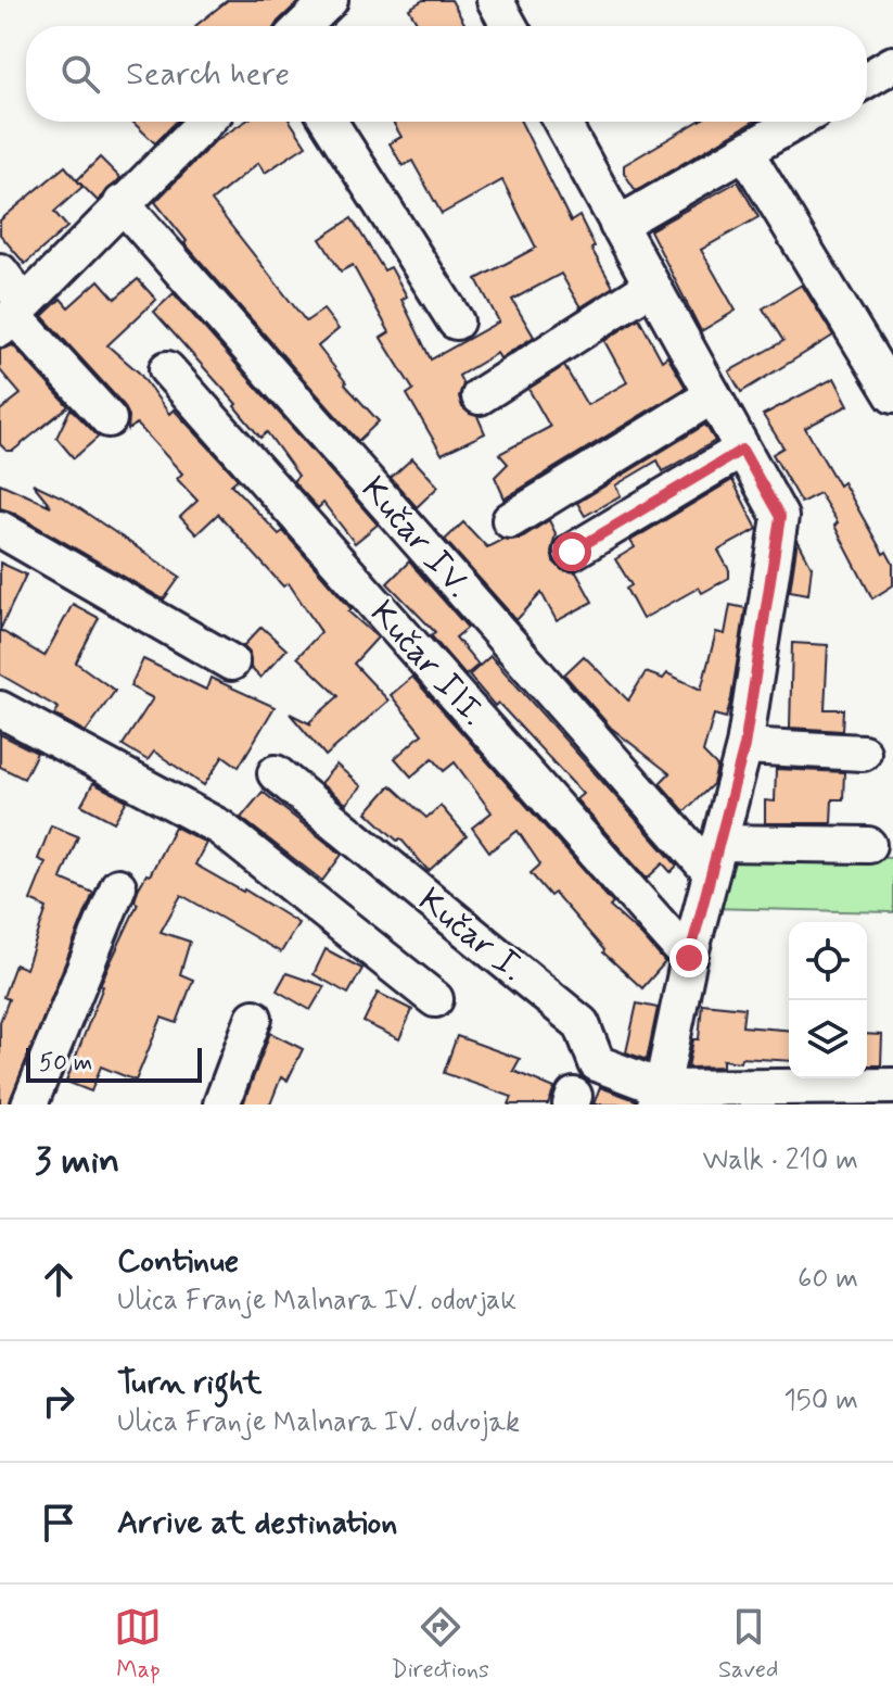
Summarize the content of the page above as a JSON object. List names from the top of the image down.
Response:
{
  "streets": {
    "street": ["Kučar IV.", "Kučar III.", "Kučar I."]
  },
  "scale_bar": "50 m",
  "page": {
    "search": "Search here",
    "scale": "50 m",
    "heading": ["3 min", "Walk · 210 m"],
    "list": [
      ["Continue", "Ulica Franje Malnara IV. odovjak", "60 m"],
      ["Turn right", "Ulica Franje Malnara IV. odvojak", "150 m"],
      "Arrive at destination"
    ],
    "nav": ["Map", "Directions", "Saved"]
  }
}
